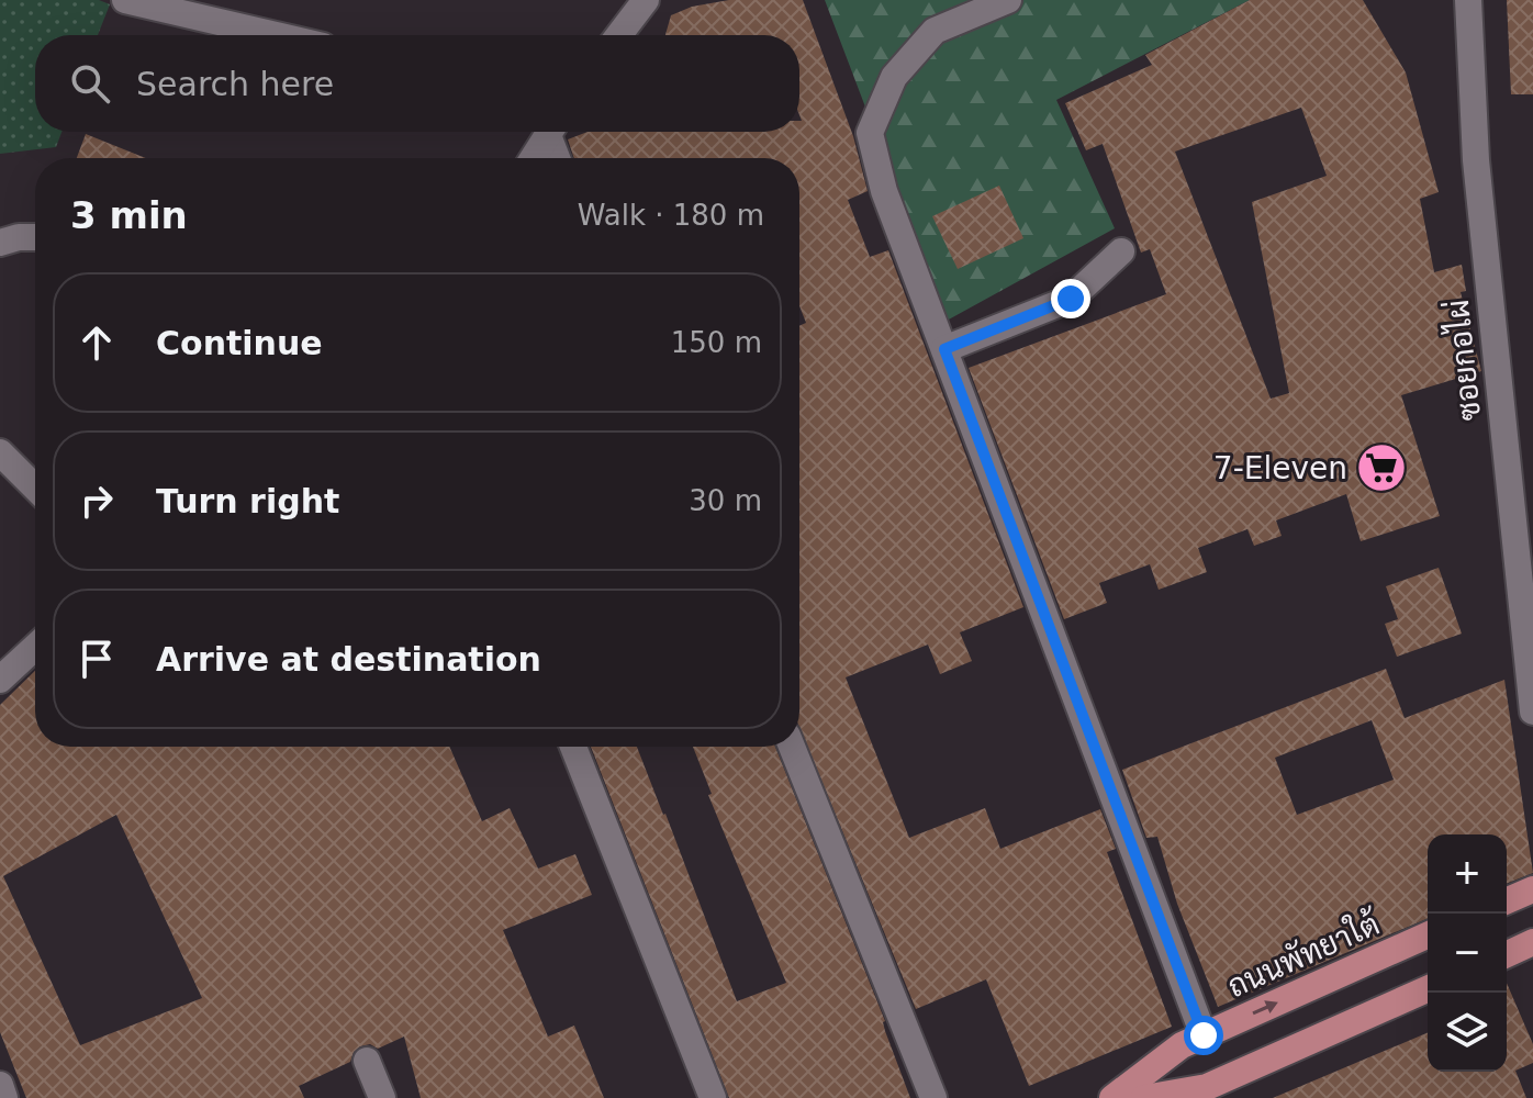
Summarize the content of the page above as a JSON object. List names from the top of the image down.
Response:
{
  "streets": {
    "main road": ["ถนนพัทยาใต้"],
    "street": ["ซอยกอไผ่"]
  },
  "places": {
    "supermarket": ["7-Eleven"]
  },
  "page": {
    "search": "Search here",
    "heading": ["3 min", "Walk · 180 m"],
    "list": [
      ["Continue", "150 m"],
      ["Turn right", "30 m"],
      "Arrive at destination"
    ],
    "map_buttons": ["+", "−"]
  }
}
